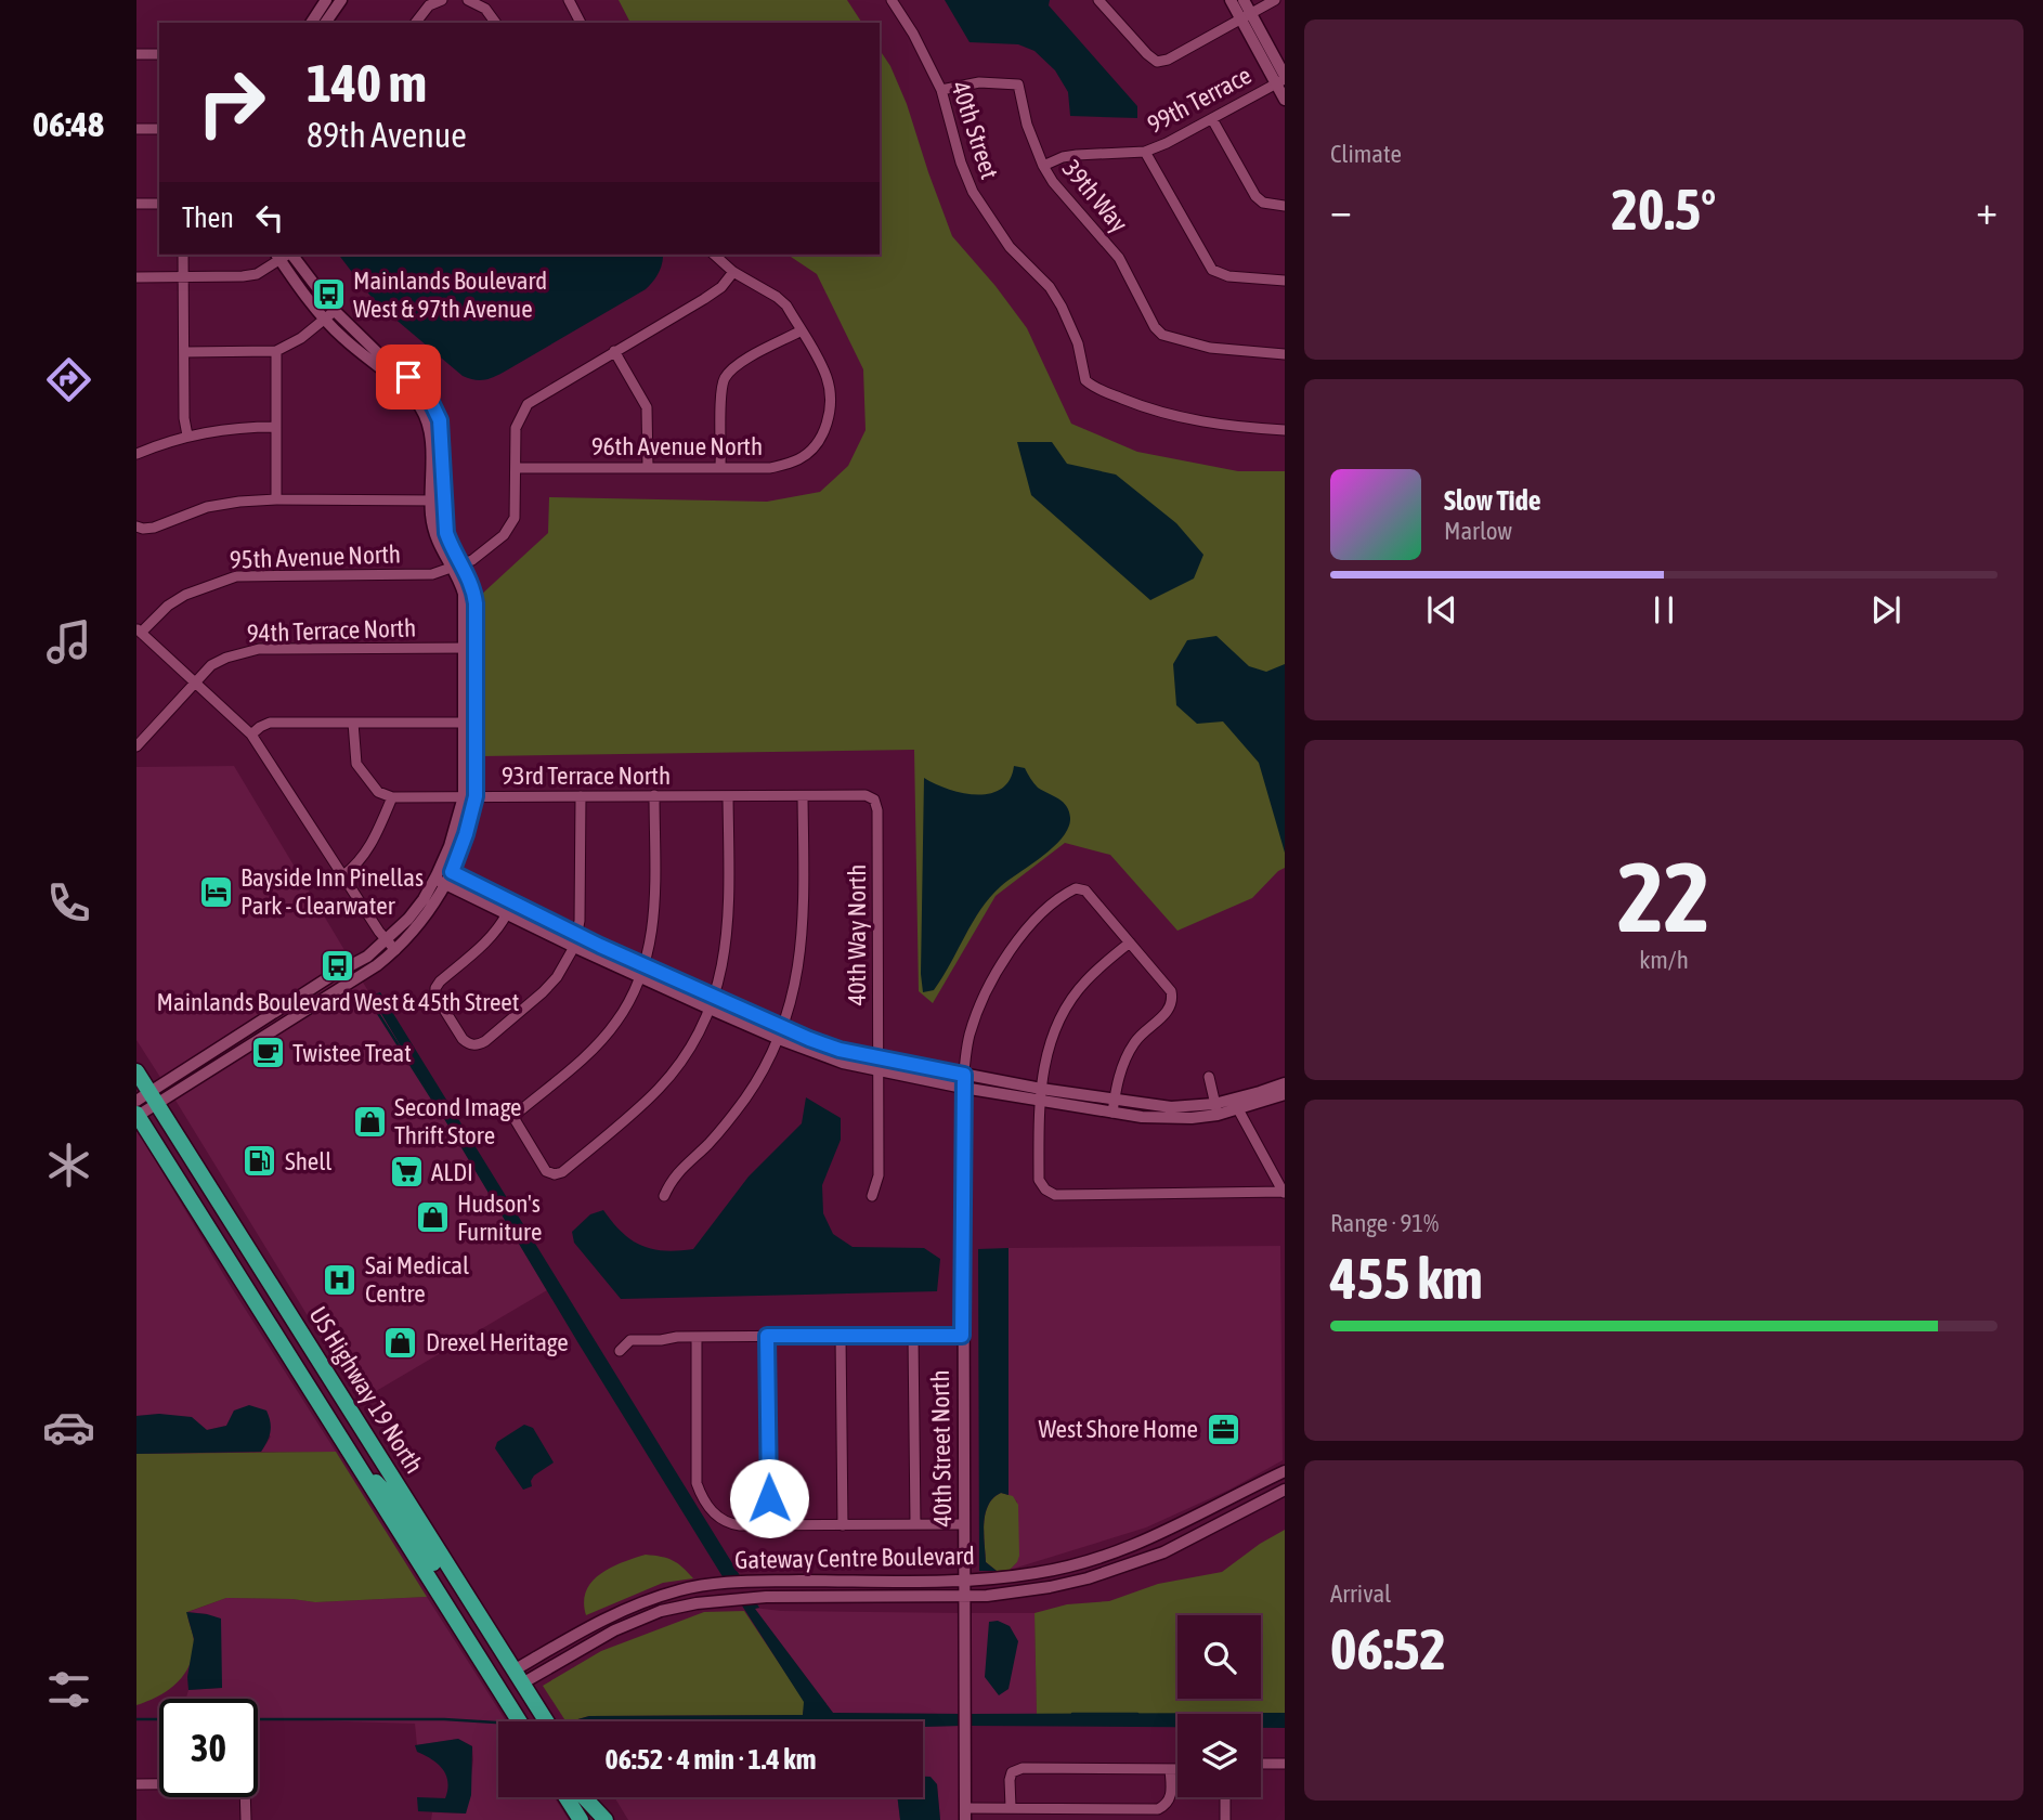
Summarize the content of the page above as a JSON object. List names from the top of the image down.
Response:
{
  "streets": {
    "highway": ["US Highway 19 North"],
    "street": [
      "99th Terrace",
      "40th Street",
      "39th Way",
      "96th Avenue North",
      "95th Avenue North",
      "94th Terrace North",
      "93rd Terrace North",
      "40th Way North",
      "40th Street North",
      "Gateway Centre Boulevard"
    ]
  },
  "crossings": [
    ["99th Terrace", "39th Way"],
    ["40th Street", "39th Way"],
    ["93rd Terrace North", "40th Way North"],
    ["US Highway 19 North", "Gateway Centre Boulevard"],
    ["40th Street North", "Gateway Centre Boulevard"]
  ],
  "places": {
    "bus stop": ["Mainlands Boulevard West & 97th Avenue", "Mainlands Boulevard West & 45th Street"],
    "hotel": ["Bayside Inn Pinellas Park - Clearwater"],
    "cafe": ["Twistee Treat"],
    "shop": ["Second Image Thrift Store", "Hudson's Furniture", "Drexel Heritage"],
    "fuel station": ["Shell"],
    "supermarket": ["ALDI"],
    "hospital": ["Sai Medical Centre"],
    "office": ["West Shore Home"]
  },
  "page": {
    "tabs": "06:48",
    "tile": [
      "Climate",
      ["22", "km/h"],
      ["Range · 91%", "455 km"],
      ["Arrival", "06:52"]
    ],
    "turn": ["140 m", "89th Avenue"],
    "heat": ["−", "20.5°", "+"],
    "then": "Then",
    "song": ["Slow Tide", "Marlow"],
    "limit": "30",
    "trip": "06:52 · 4 min · 1.4 km"
  }
}
